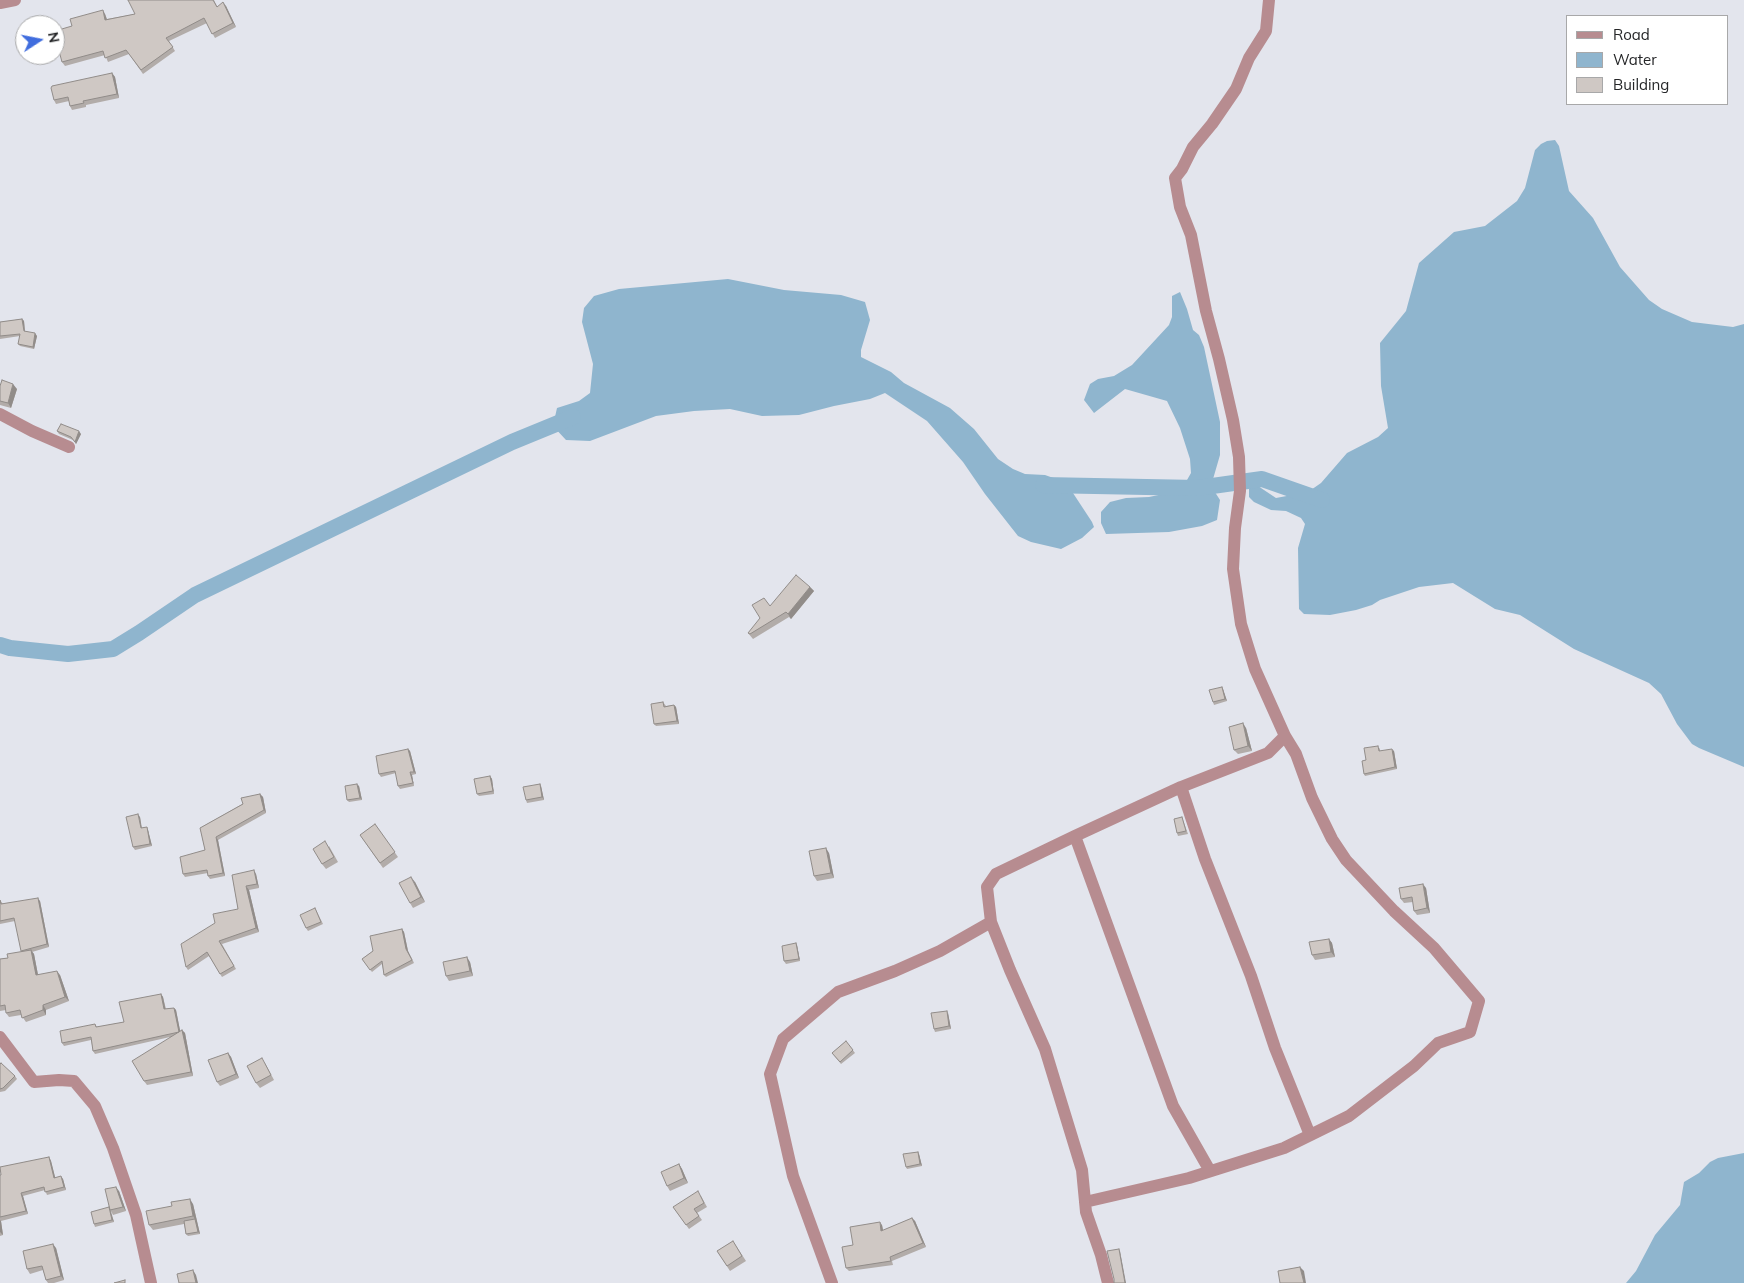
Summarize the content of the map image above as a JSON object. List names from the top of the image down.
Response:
{
  "legend": ["Road", "Water", "Building"],
  "north": "right"
}
